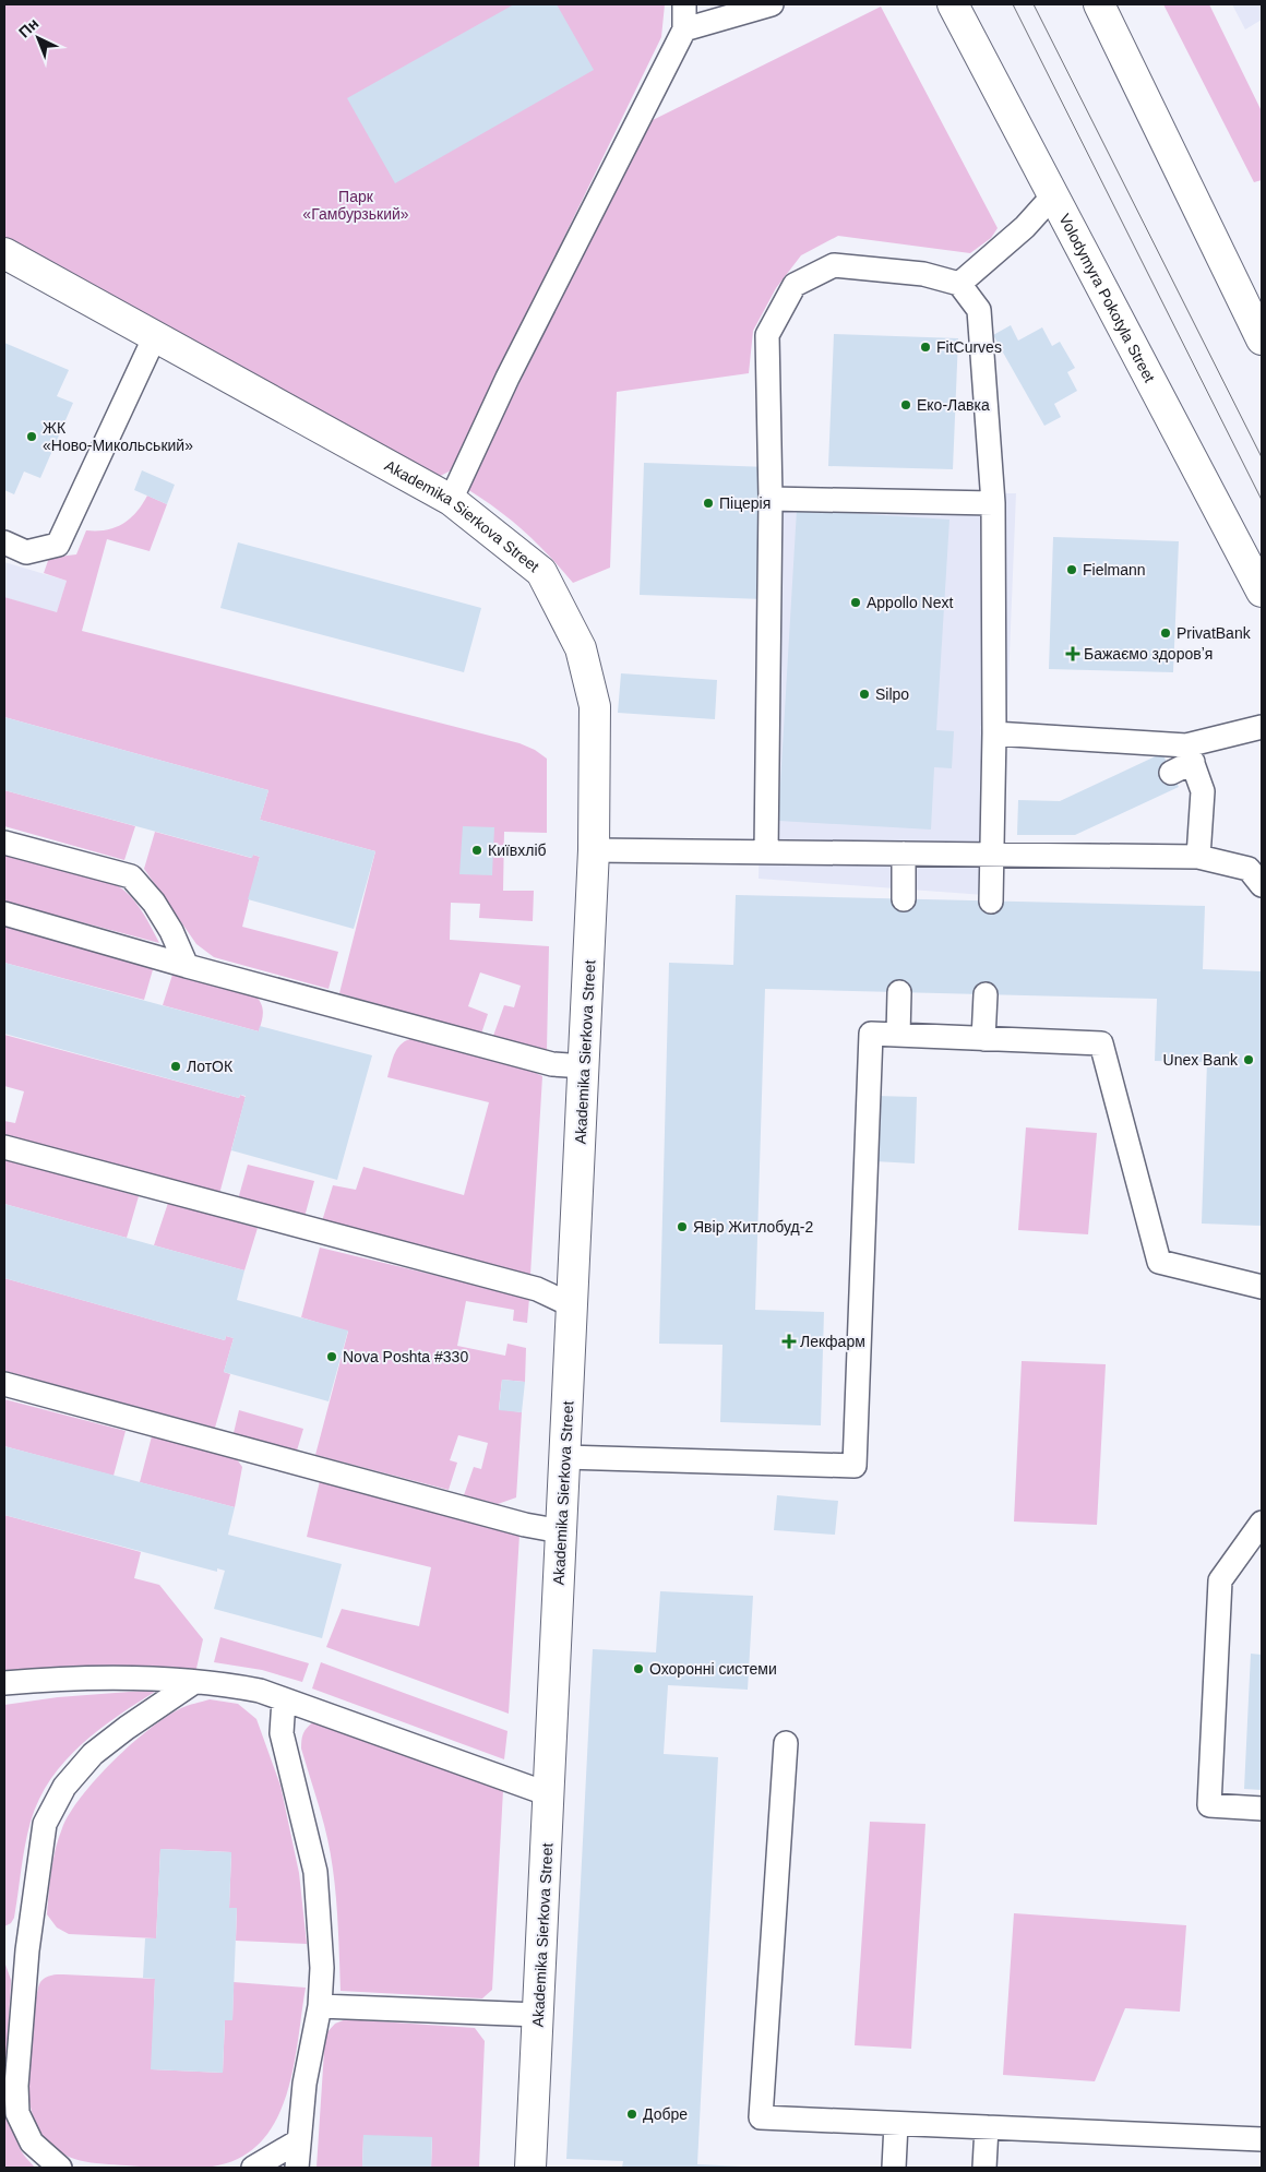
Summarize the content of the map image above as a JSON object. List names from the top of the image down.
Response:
{
  "streets": {
    "street": ["Volodymyra Pokotyla Street", "Akademika Sierkova Street"]
  },
  "parks": ["Парк «Гамбурзький»"],
  "places": {
    "other": [
      "FitCurves",
      "Еко-Лавка",
      "ЖК «Ново-Микольський»",
      "Піцерія",
      "Fielmann",
      "Appollo Next",
      "PrivatBank",
      "Silpo",
      "Київхліб",
      "Unex Bank",
      "ЛотОК",
      "Явір Житлобуд-2",
      "Nova Poshta #330",
      "Охоронні системи",
      "Добре"
    ],
    "health": ["Бажаємо здоровʼя", "Лекфарм"]
  },
  "north": "top left"
}
